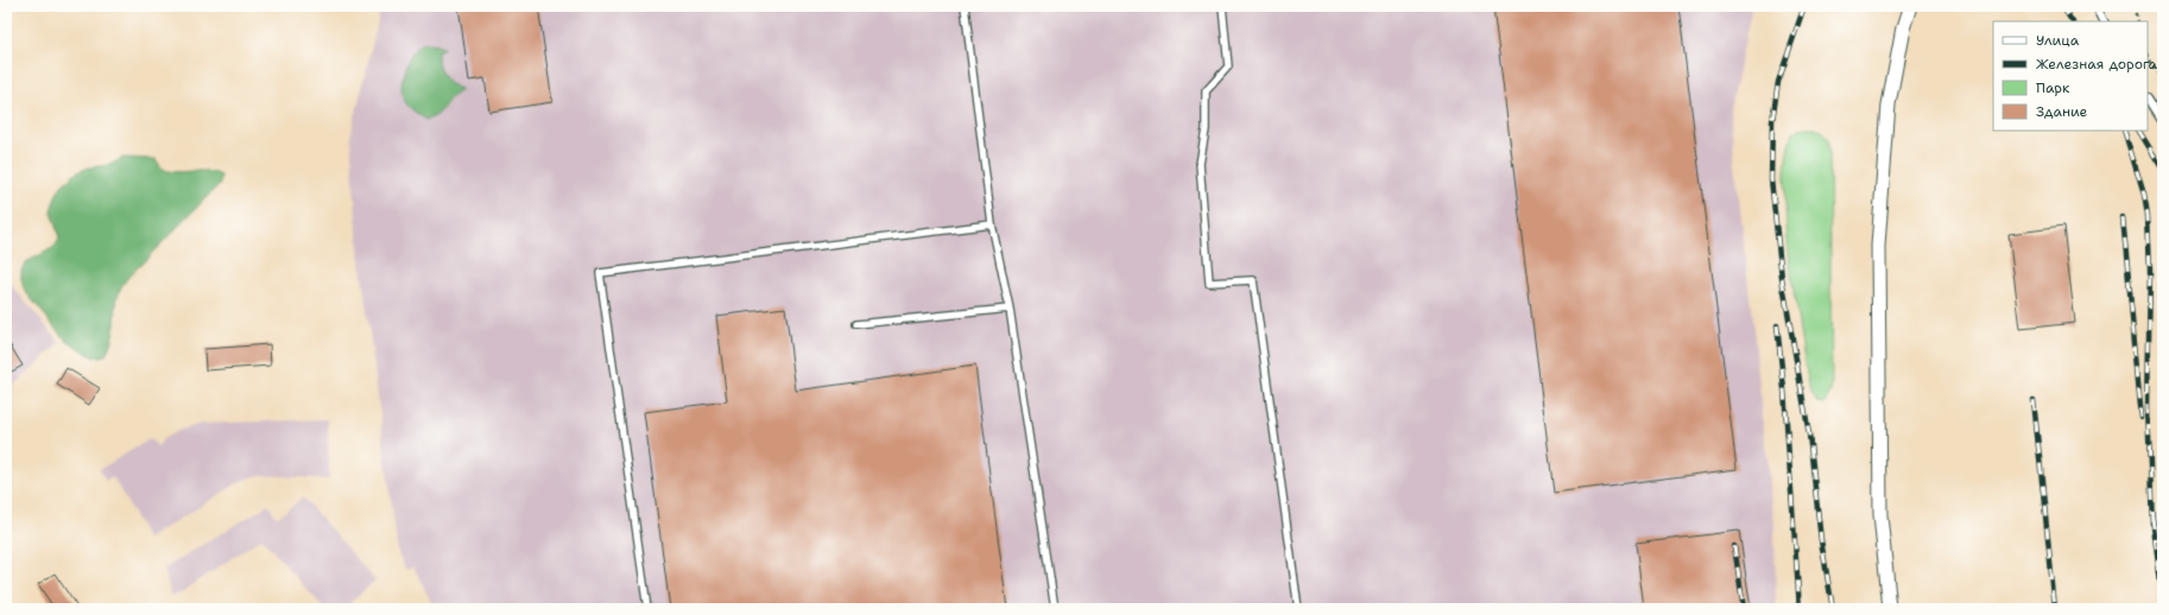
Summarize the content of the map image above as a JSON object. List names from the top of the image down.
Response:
{
  "legend": [
    "Улица",
    "Железная дорога",
    "Парк",
    "Здание"
  ]
}
